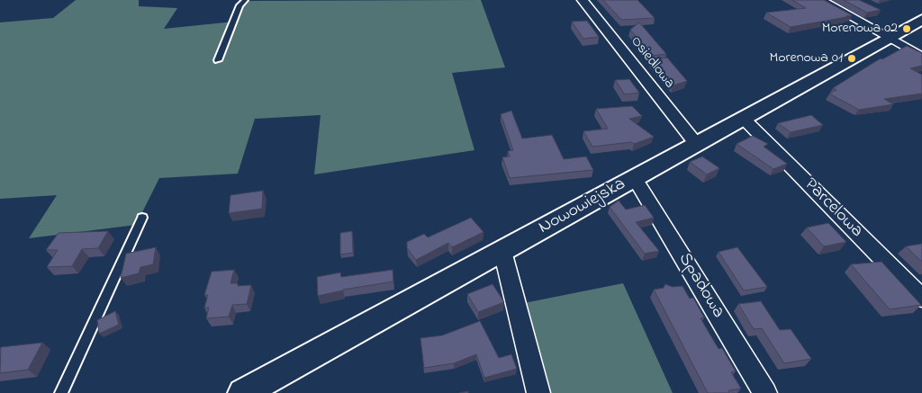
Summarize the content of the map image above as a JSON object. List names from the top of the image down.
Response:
{
  "streets": {
    "street": [
      "Osiedlowa",
      "Nowowiejska",
      "Parcelowa",
      "Spadowa"
    ]
  },
  "crossings": [
    ["Osiedlowa", "Nowowiejska"],
    ["Nowowiejska", "Parcelowa"],
    ["Nowowiejska", "Spadowa"]
  ],
  "places": ["Morenowa 02", "Morenowa 01"]
}
